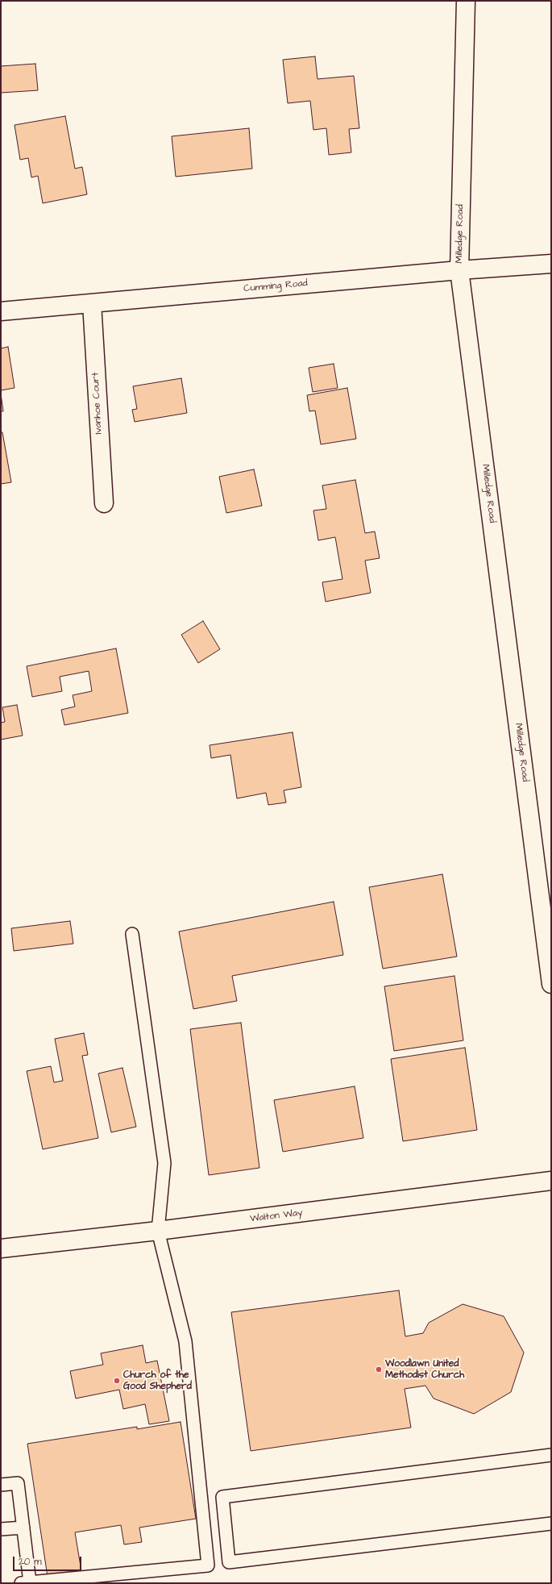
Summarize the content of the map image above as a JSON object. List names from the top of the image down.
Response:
{
  "streets": {
    "street": [
      "Milledge Road",
      "Cumming Road",
      "Ivanhoe Court",
      "Walton Way"
    ]
  },
  "crossings": [
    ["Milledge Road", "Cumming Road"],
    ["Cumming Road", "Ivanhoe Court"]
  ],
  "places": ["Woodlawn United Methodist Church", "Church of the Good Shepherd"],
  "scale_bar": "20 m"
}
